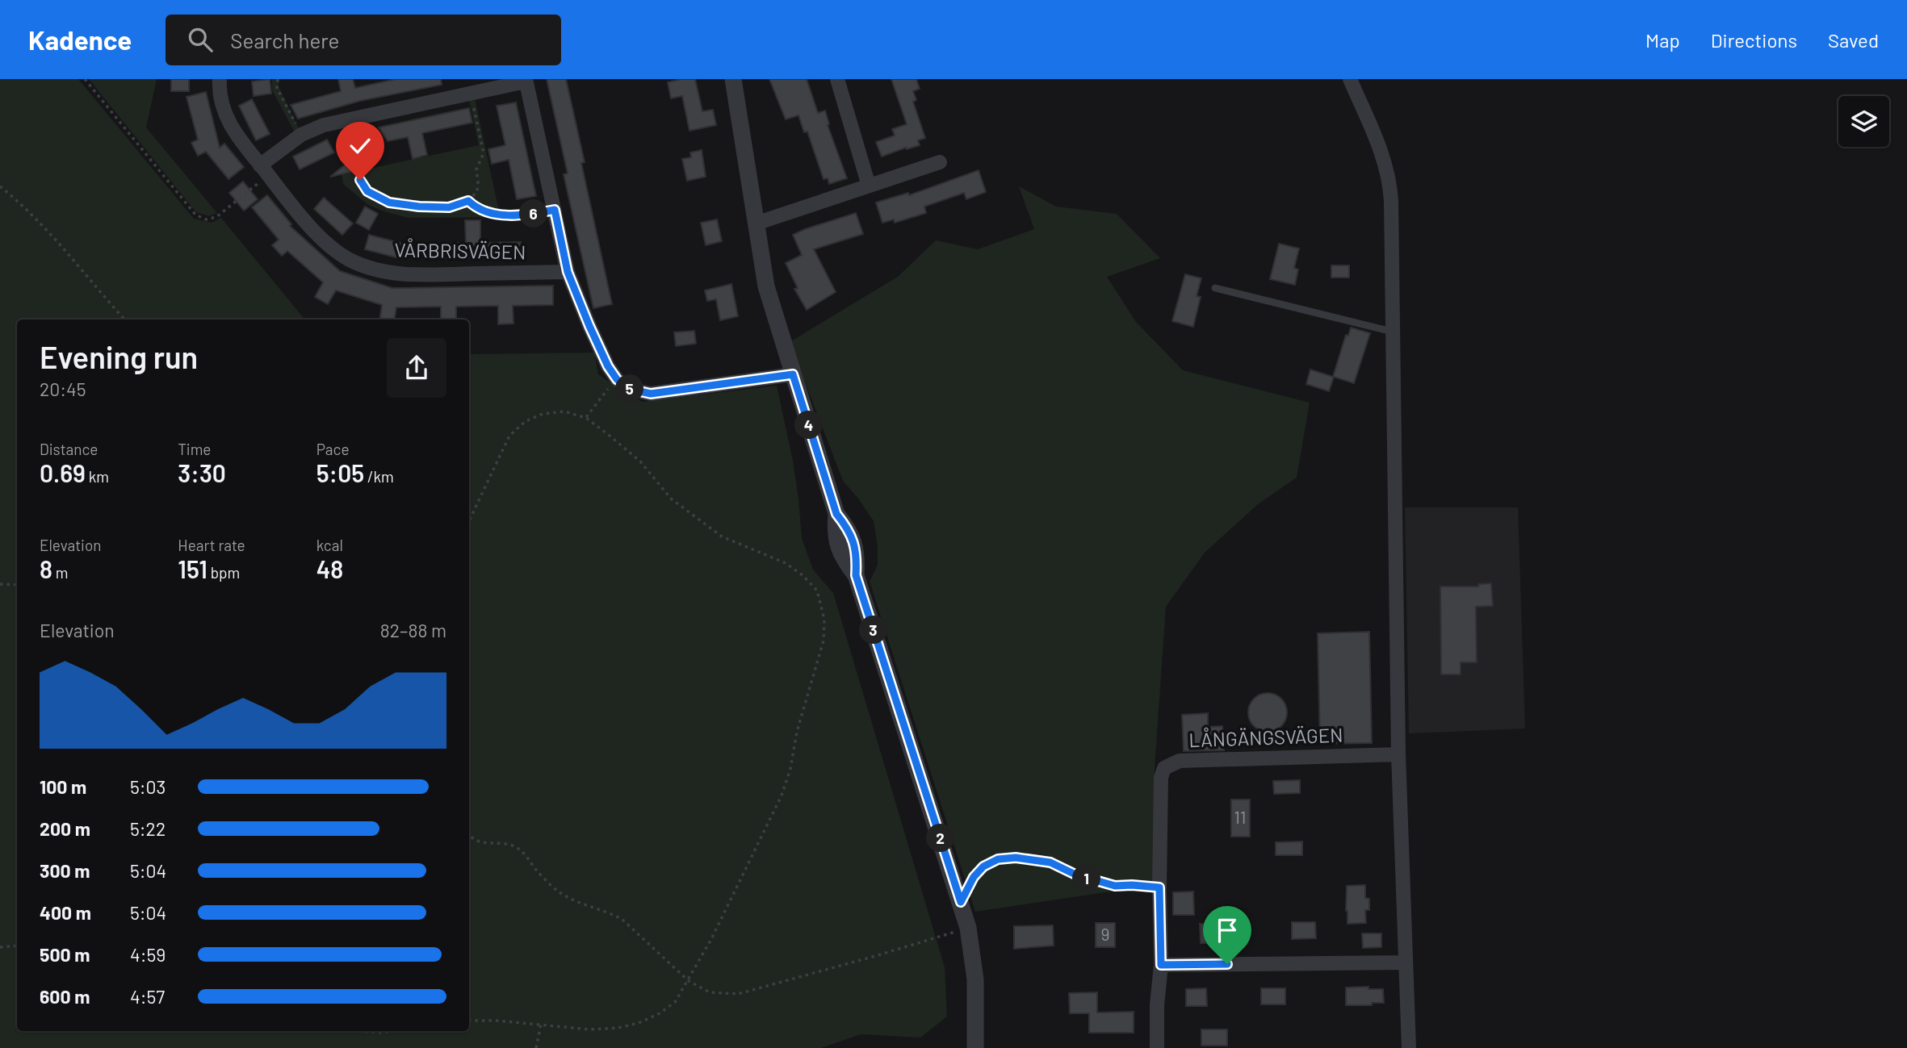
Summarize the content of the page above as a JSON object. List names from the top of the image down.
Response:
{
  "streets": {
    "street": ["VÅRBRISVÄGEN", "LÅNGÄNGSVÄGEN"]
  },
  "house_numbers": ["11", "9"],
  "page": {
    "header": "Kadence",
    "search": "Search here",
    "nav": ["Map", "Directions", "Saved"],
    "pins": [
      "6",
      "5",
      "4",
      "3",
      "2",
      "1"
    ],
    "heading": ["Evening run", "20:45"],
    "stats": [
      ["Distance", "0.69 km"],
      ["Time", "3:30"],
      ["Pace", "5:05 /km"],
      ["Elevation", "8 m"],
      ["Heart rate", "151 bpm"],
      ["kcal", "48"]
    ],
    "chart": ["Elevation", "82–88 m"],
    "list": [
      {
        "name": "100 m",
        "note": "5:03"
      },
      {
        "name": "200 m",
        "note": "5:22"
      },
      {
        "name": "300 m",
        "note": "5:04"
      },
      {
        "name": "400 m",
        "note": "5:04"
      },
      {
        "name": "500 m",
        "note": "4:59"
      },
      {
        "name": "600 m",
        "note": "4:57"
      }
    ]
  }
}
